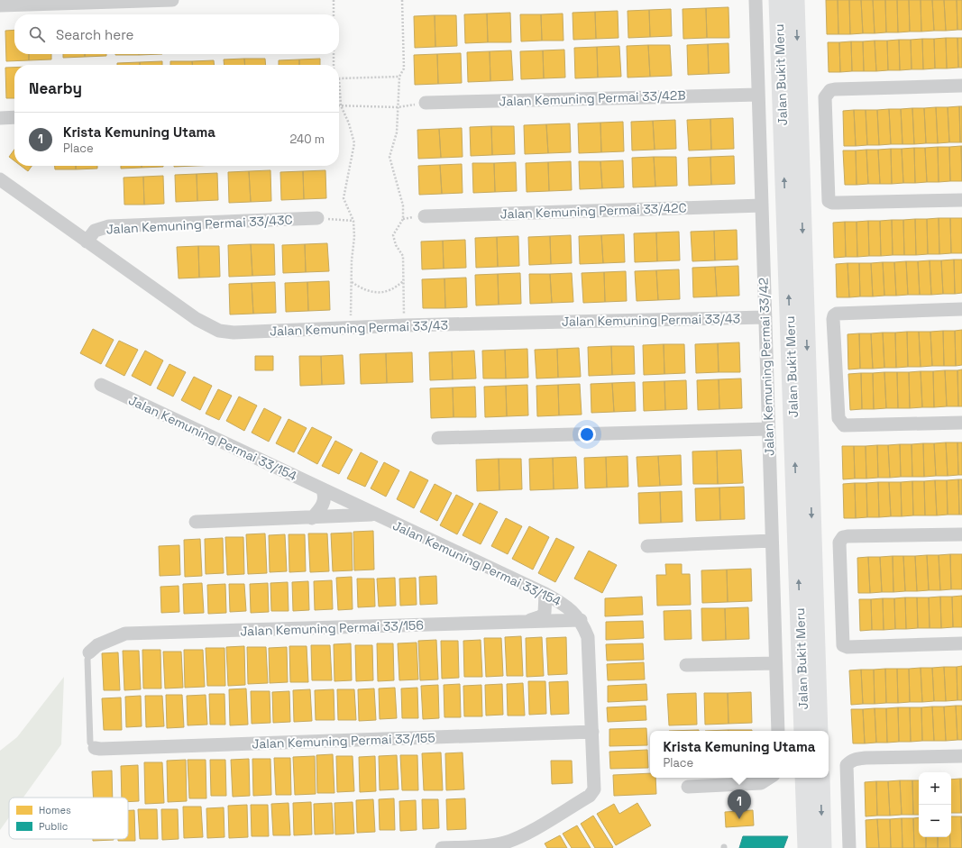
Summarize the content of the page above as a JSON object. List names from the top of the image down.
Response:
{
  "streets": {
    "main road": ["Jalan Bukit Meru"],
    "street": [
      "Jalan Kemuning Permai 33/42B",
      "Jalan Kemuning Permai 33/42C",
      "Jalan Kemuning Permai 33/43C",
      "Jalan Kemuning Permai 33/43",
      "Jalan Kemuning Permai 33/42",
      "Jalan Kemuning Permai 33/154",
      "Jalan Kemuning Permai 33/156",
      "Jalan Kemuning Permai 33/155"
    ]
  },
  "crossings": [
    ["Jalan Kemuning Permai 33/42B", "Jalan Kemuning Permai 33/42"],
    ["Jalan Kemuning Permai 33/42C", "Jalan Kemuning Permai 33/42"],
    ["Jalan Kemuning Permai 33/43C", "Jalan Kemuning Permai 33/43"],
    ["Jalan Kemuning Permai 33/43", "Jalan Kemuning Permai 33/42"],
    ["Jalan Kemuning Permai 33/154", "Jalan Kemuning Permai 33/156"],
    ["Jalan Kemuning Permai 33/154", "Jalan Kemuning Permai 33/155"]
  ],
  "legend": ["Homes", "Public"],
  "page": {
    "search": "Search here",
    "heading": "Nearby",
    "list": [
      {
        "mark": "1",
        "name": "Krista Kemuning Utama",
        "note": "Place",
        "value": "240 m"
      }
    ],
    "popup": ["Krista Kemuning Utama", "Place"],
    "map_buttons": ["+", "−"],
    "pins": "1"
  }
}
